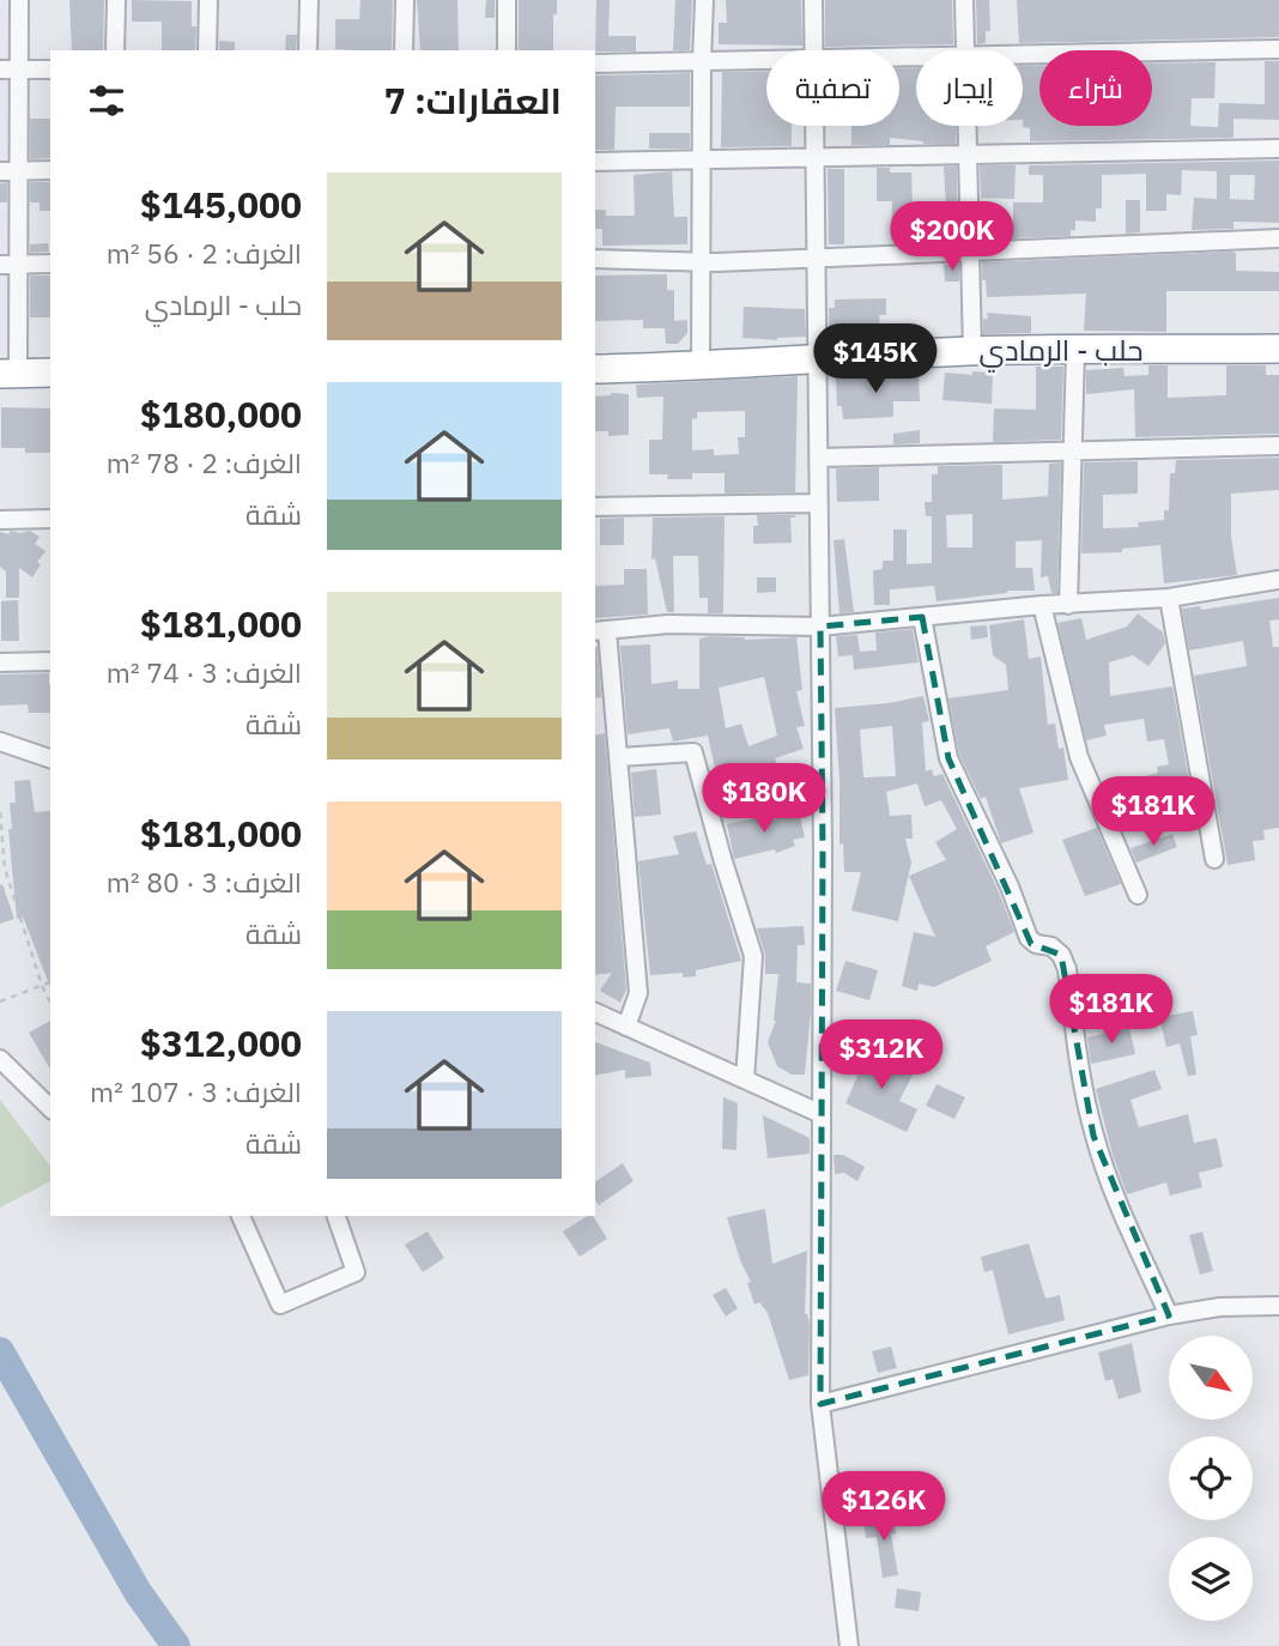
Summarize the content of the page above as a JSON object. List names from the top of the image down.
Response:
{
  "streets": {
    "highway": ["حلب - الرمادي"]
  },
  "north": "bottom right",
  "page": {
    "chip": ["شراء", "إيجار", "تصفية"],
    "heading": "العقارات: 7",
    "list": [
      {
        "name": "$145,000",
        "note": "الغرف: 2 · 56 m² · حلب - الرمادي"
      },
      {
        "name": "$180,000",
        "note": "الغرف: 2 · 78 m² · شقة"
      },
      {
        "name": "$181,000",
        "note": "الغرف: 3 · 74 m² · شقة"
      },
      {
        "name": "$181,000",
        "note": "الغرف: 3 · 80 m² · شقة"
      },
      {
        "name": "$312,000",
        "note": "الغرف: 3 · 107 m² · شقة"
      }
    ],
    "price": [
      "$200K",
      "$145K",
      "$180K",
      "$181K",
      "$181K",
      "$312K",
      "$126K"
    ]
  }
}
